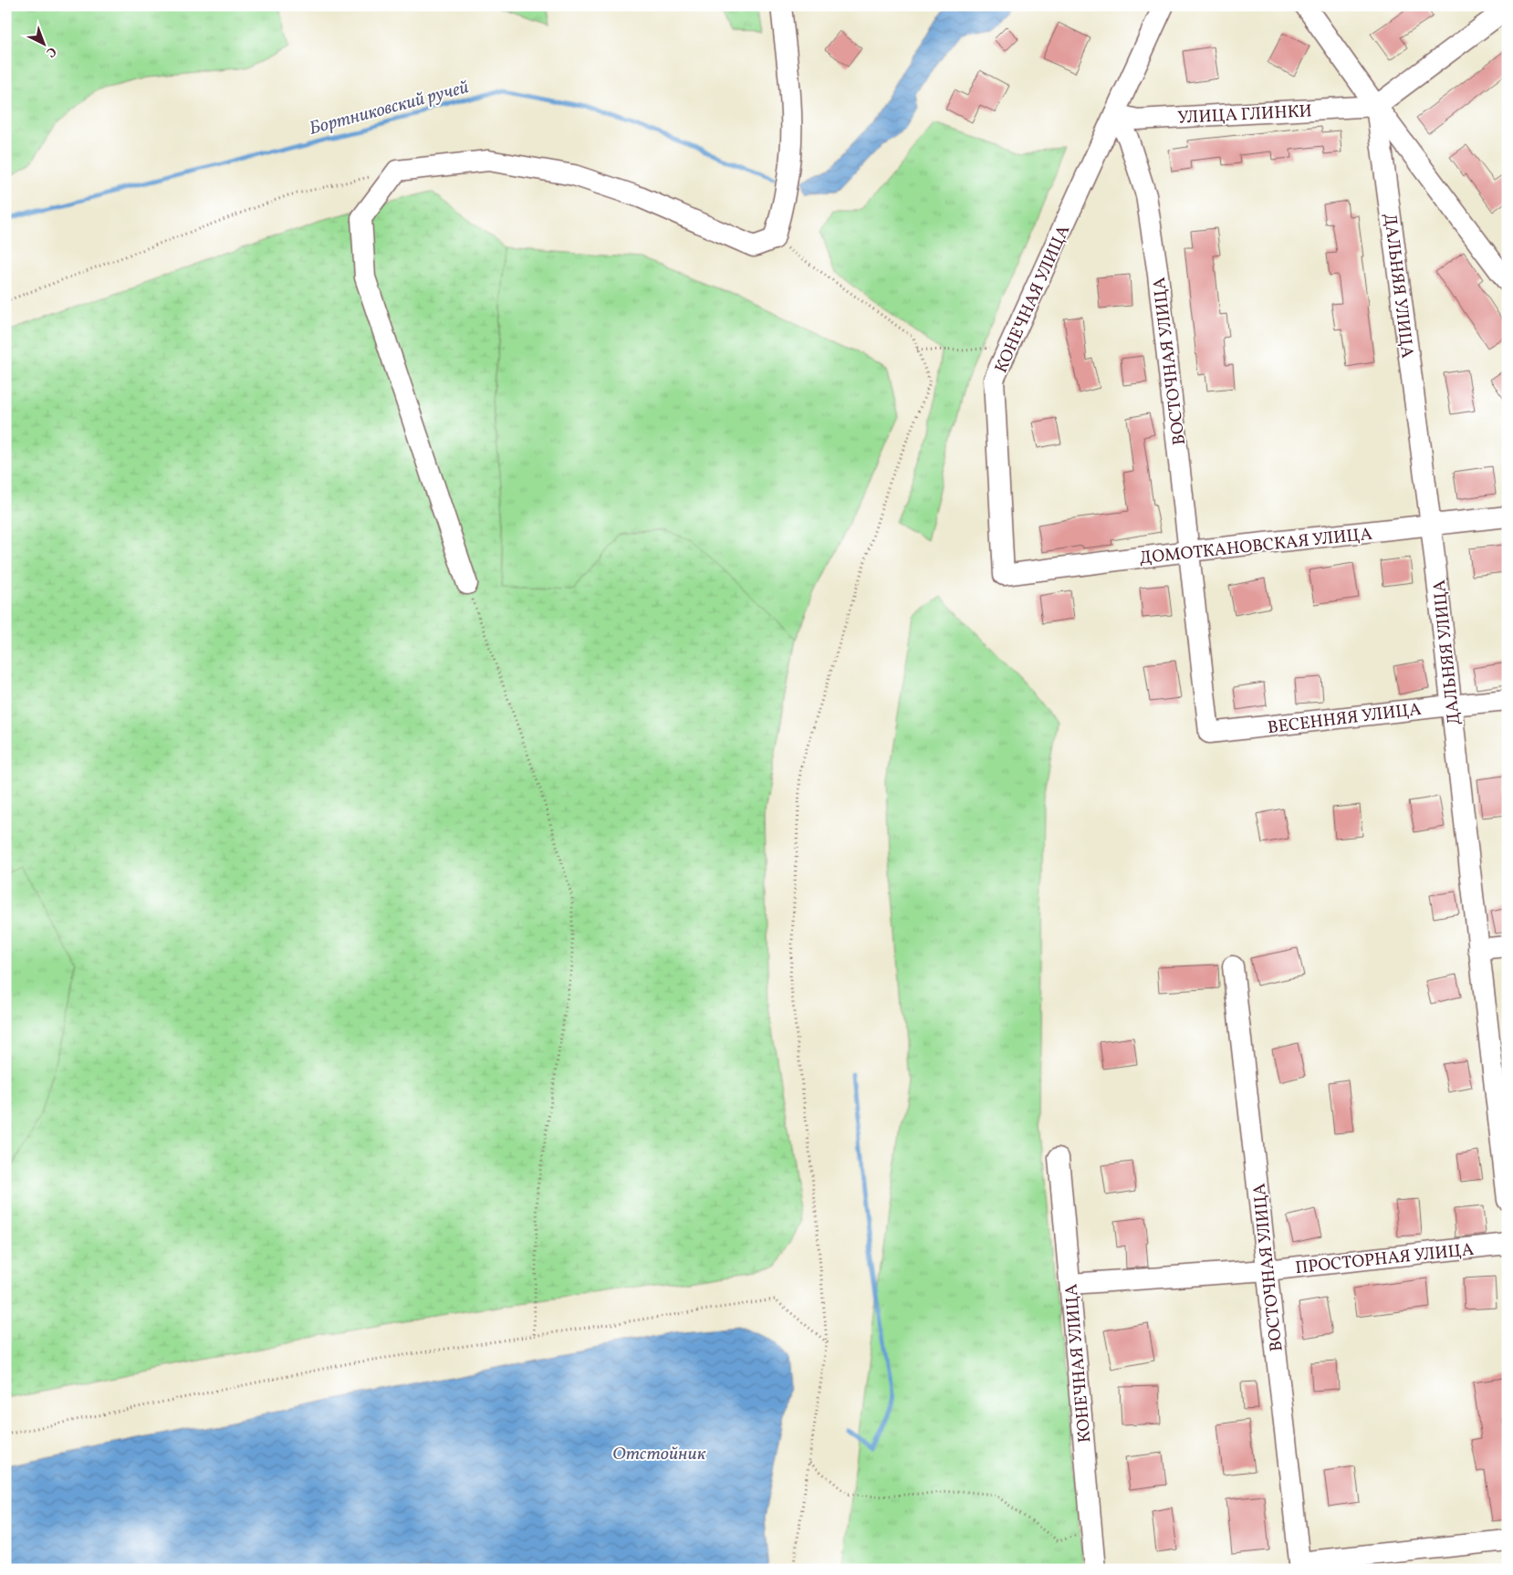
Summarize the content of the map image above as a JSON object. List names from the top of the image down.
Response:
{
  "streets": {
    "street": [
      "УЛИЦА ГЛИНКИ",
      "ДАЛЬНЯЯ УЛИЦА",
      "КОНЕЧНАЯ УЛИЦА",
      "ВОСТОЧНАЯ УЛИЦА",
      "ДОМОТКАНОВСКАЯ УЛИЦА",
      "ВЕСЕННЯЯ УЛИЦА",
      "ПРОСТОРНАЯ УЛИЦА"
    ]
  },
  "crossings": [
    ["УЛИЦА ГЛИНКИ", "ДАЛЬНЯЯ УЛИЦА"],
    ["УЛИЦА ГЛИНКИ", "КОНЕЧНАЯ УЛИЦА"],
    ["УЛИЦА ГЛИНКИ", "ВОСТОЧНАЯ УЛИЦА"],
    ["ДАЛЬНЯЯ УЛИЦА", "ДОМОТКАНОВСКАЯ УЛИЦА"],
    ["ДАЛЬНЯЯ УЛИЦА", "ВЕСЕННЯЯ УЛИЦА"],
    ["КОНЕЧНАЯ УЛИЦА", "ВОСТОЧНАЯ УЛИЦА"],
    ["КОНЕЧНАЯ УЛИЦА", "ДОМОТКАНОВСКАЯ УЛИЦА"],
    ["КОНЕЧНАЯ УЛИЦА", "ПРОСТОРНАЯ УЛИЦА"],
    ["ВОСТОЧНАЯ УЛИЦА", "ДОМОТКАНОВСКАЯ УЛИЦА"],
    ["ВОСТОЧНАЯ УЛИЦА", "ВЕСЕННЯЯ УЛИЦА"],
    ["ВОСТОЧНАЯ УЛИЦА", "ПРОСТОРНАЯ УЛИЦА"]
  ],
  "water": ["Бортниковский ручей", "Отстойник"],
  "north": "bottom right"
}
